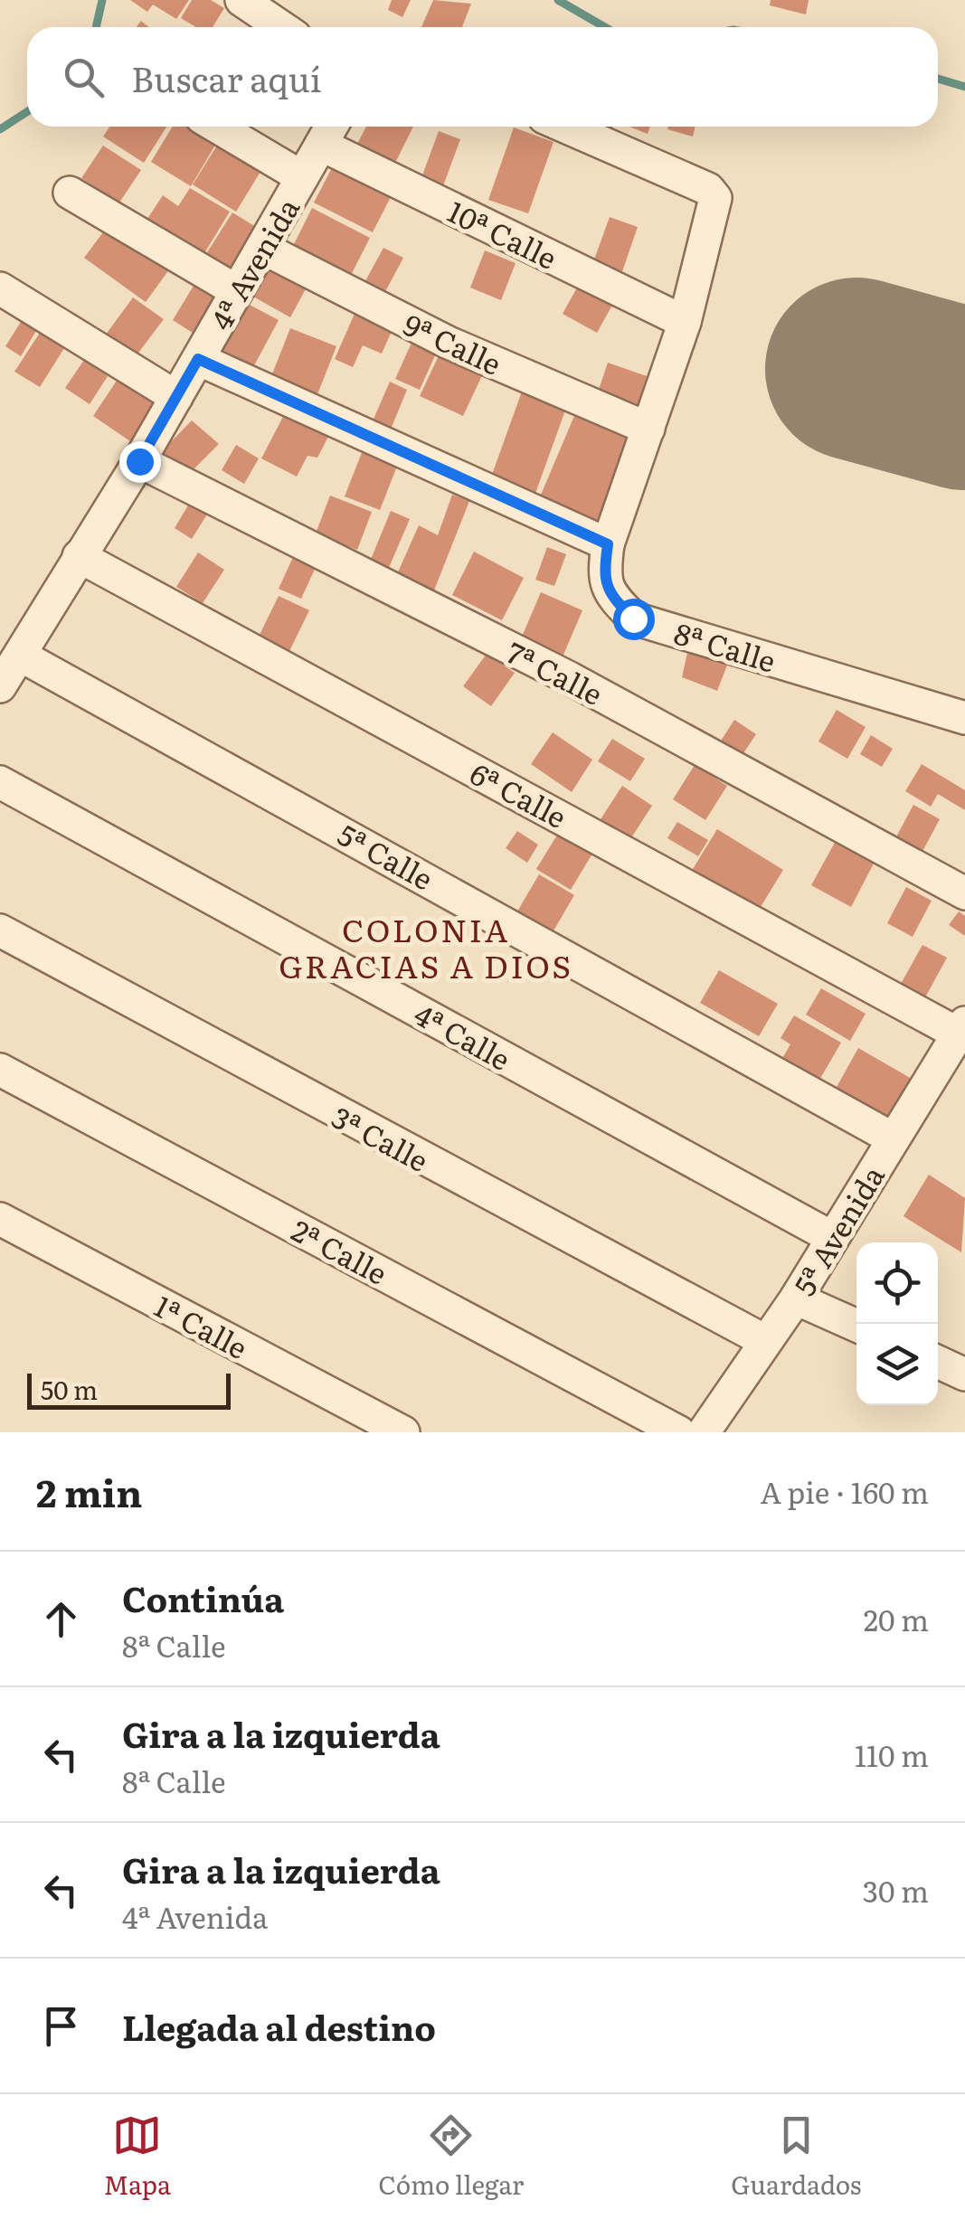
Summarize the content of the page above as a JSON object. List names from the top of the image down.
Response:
{
  "streets": {
    "street": [
      "10ª Calle",
      "4ª Avenida",
      "9ª Calle",
      "8ª Calle",
      "7ª Calle",
      "6ª Calle",
      "5ª Calle",
      "4ª Calle",
      "3ª Calle",
      "5ª Avenida",
      "2ª Calle",
      "1ª Calle"
    ]
  },
  "crossings": [
    ["10ª Calle", "4ª Avenida"],
    ["10ª Calle", "8ª Calle"],
    ["4ª Avenida", "9ª Calle"],
    ["4ª Avenida", "7ª Calle"],
    ["4ª Avenida", "6ª Calle"],
    ["4ª Avenida", "5ª Calle"],
    ["9ª Calle", "8ª Calle"],
    ["6ª Calle", "5ª Avenida"],
    ["5ª Calle", "5ª Avenida"],
    ["4ª Calle", "5ª Avenida"],
    ["3ª Calle", "5ª Avenida"]
  ],
  "districts": ["COLONIA GRACIAS A DIOS"],
  "scale_bar": "50 m",
  "page": {
    "search": "Buscar aquí",
    "scale": "50 m",
    "heading": ["2 min", "A pie · 160 m"],
    "list": [
      ["Continúa", "8ª Calle", "20 m"],
      ["Gira a la izquierda", "8ª Calle", "110 m"],
      ["Gira a la izquierda", "4ª Avenida", "30 m"],
      "Llegada al destino"
    ],
    "nav": ["Mapa", "Cómo llegar", "Guardados"]
  }
}
